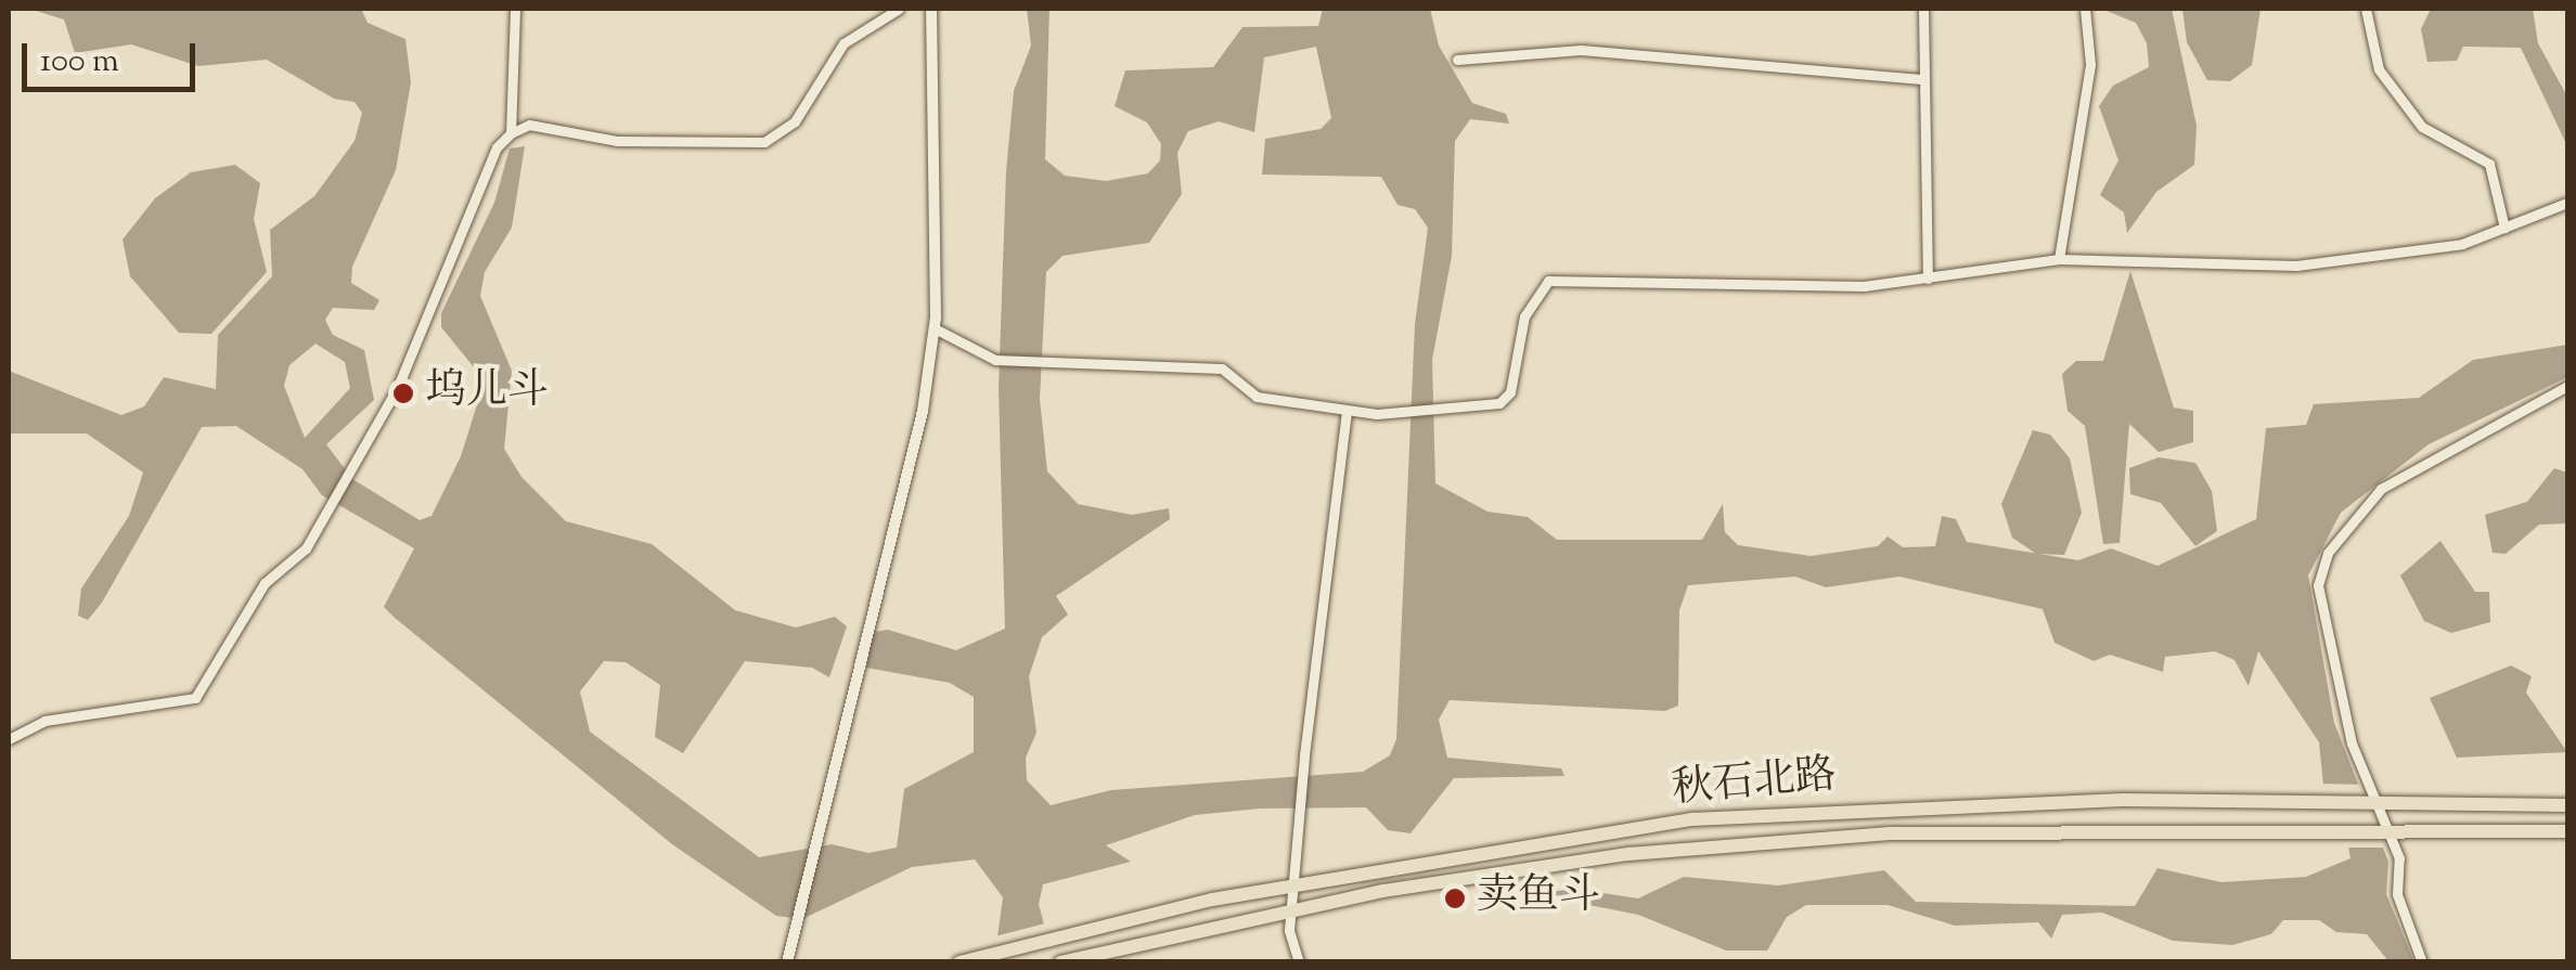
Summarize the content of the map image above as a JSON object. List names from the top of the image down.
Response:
{
  "streets": {
    "main road": ["秋石北路"]
  },
  "places": ["坞儿斗", "卖鱼斗"],
  "scale_bar": "100 m"
}
